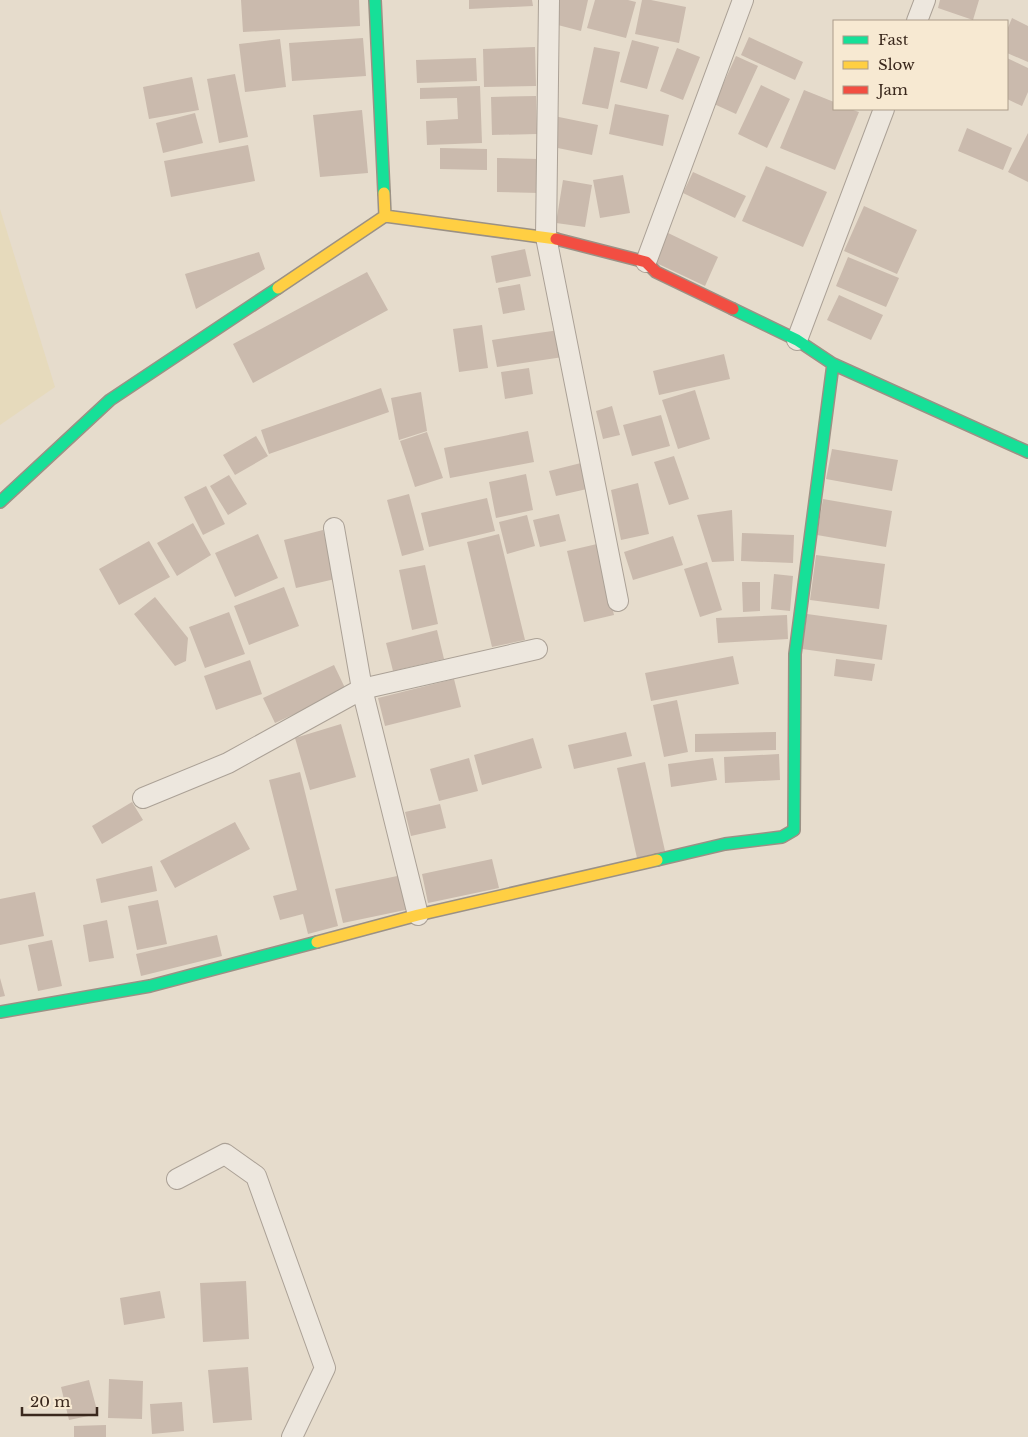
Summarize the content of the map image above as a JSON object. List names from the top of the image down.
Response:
{
  "legend": ["Fast", "Slow", "Jam"],
  "scale_bar": "20 m"
}
